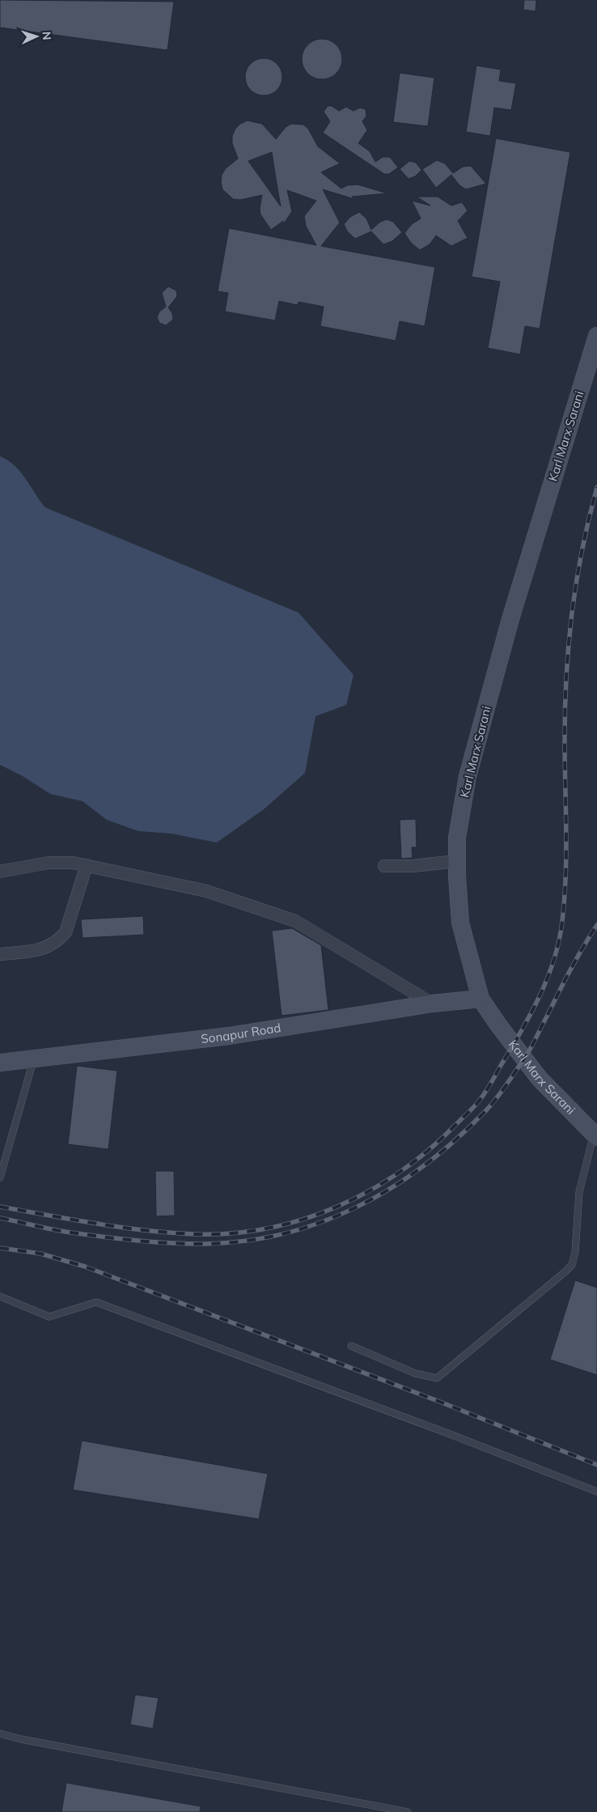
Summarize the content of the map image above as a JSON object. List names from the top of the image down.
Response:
{
  "streets": {
    "main road": ["Karl Marx Sarani", "Sonapur Road"]
  },
  "crossings": [
    ["Karl Marx Sarani", "Sonapur Road"]
  ],
  "north": "right"
}
